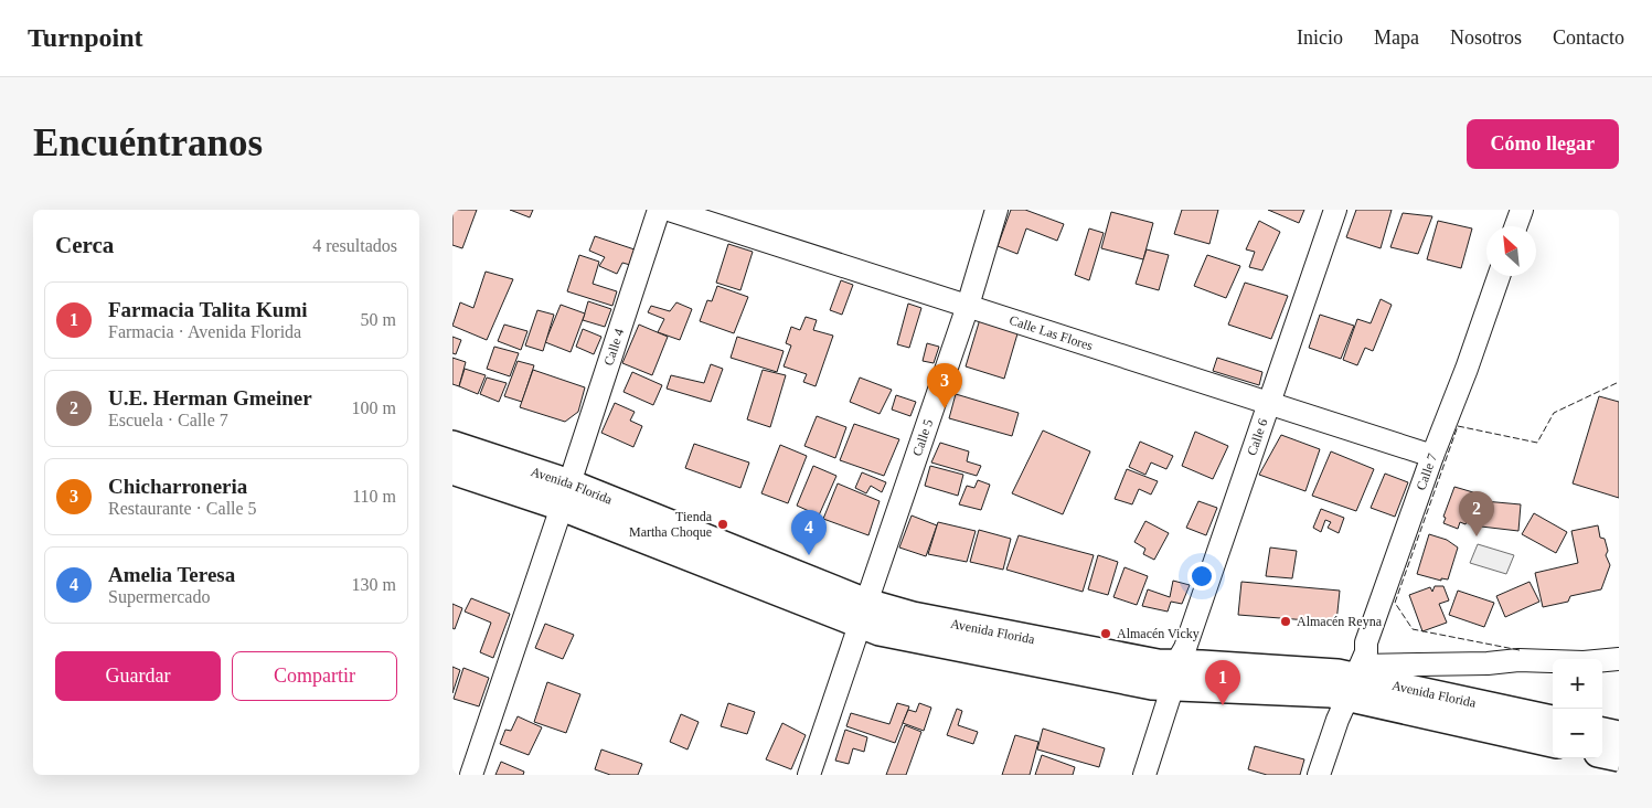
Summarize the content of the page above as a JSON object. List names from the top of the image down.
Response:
{
  "streets": {
    "main road": ["Avenida Florida"],
    "street": [
      "Calle Las Flores",
      "Calle 4",
      "Calle 6",
      "Calle 5",
      "Calle 7"
    ]
  },
  "crossings": [
    ["Calle Las Flores", "Calle 6"],
    ["Calle Las Flores", "Calle 5"],
    ["Calle Las Flores", "Calle 7"],
    ["Calle 4", "Avenida Florida"],
    ["Calle 6", "Avenida Florida"],
    ["Calle 5", "Avenida Florida"],
    ["Calle 7", "Avenida Florida"]
  ],
  "places": ["Tienda Martha Choque", "Almacén Reyna", "Almacén Vicky"],
  "north": "top left",
  "page": {
    "header": "Turnpoint",
    "nav": [
      "Inicio",
      "Mapa",
      "Nosotros",
      "Contacto"
    ],
    "buttons": [
      "Cómo llegar",
      ["Guardar", "Compartir"]
    ],
    "title": "Encuéntranos",
    "heading": ["Cerca", "4 resultados"],
    "list": [
      {
        "mark": "1",
        "name": "Farmacia Talita Kumi",
        "note": "Farmacia · Avenida Florida",
        "value": "50 m"
      },
      {
        "mark": "2",
        "name": "U.E. Herman Gmeiner",
        "note": "Escuela · Calle 7",
        "value": "100 m"
      },
      {
        "mark": "3",
        "name": "Chicharroneria",
        "note": "Restaurante · Calle 5",
        "value": "110 m"
      },
      {
        "mark": "4",
        "name": "Amelia Teresa",
        "note": "Supermercado",
        "value": "130 m"
      }
    ],
    "pins": [
      "3",
      "2",
      "4",
      "1"
    ],
    "map_buttons": ["+", "−"]
  }
}
